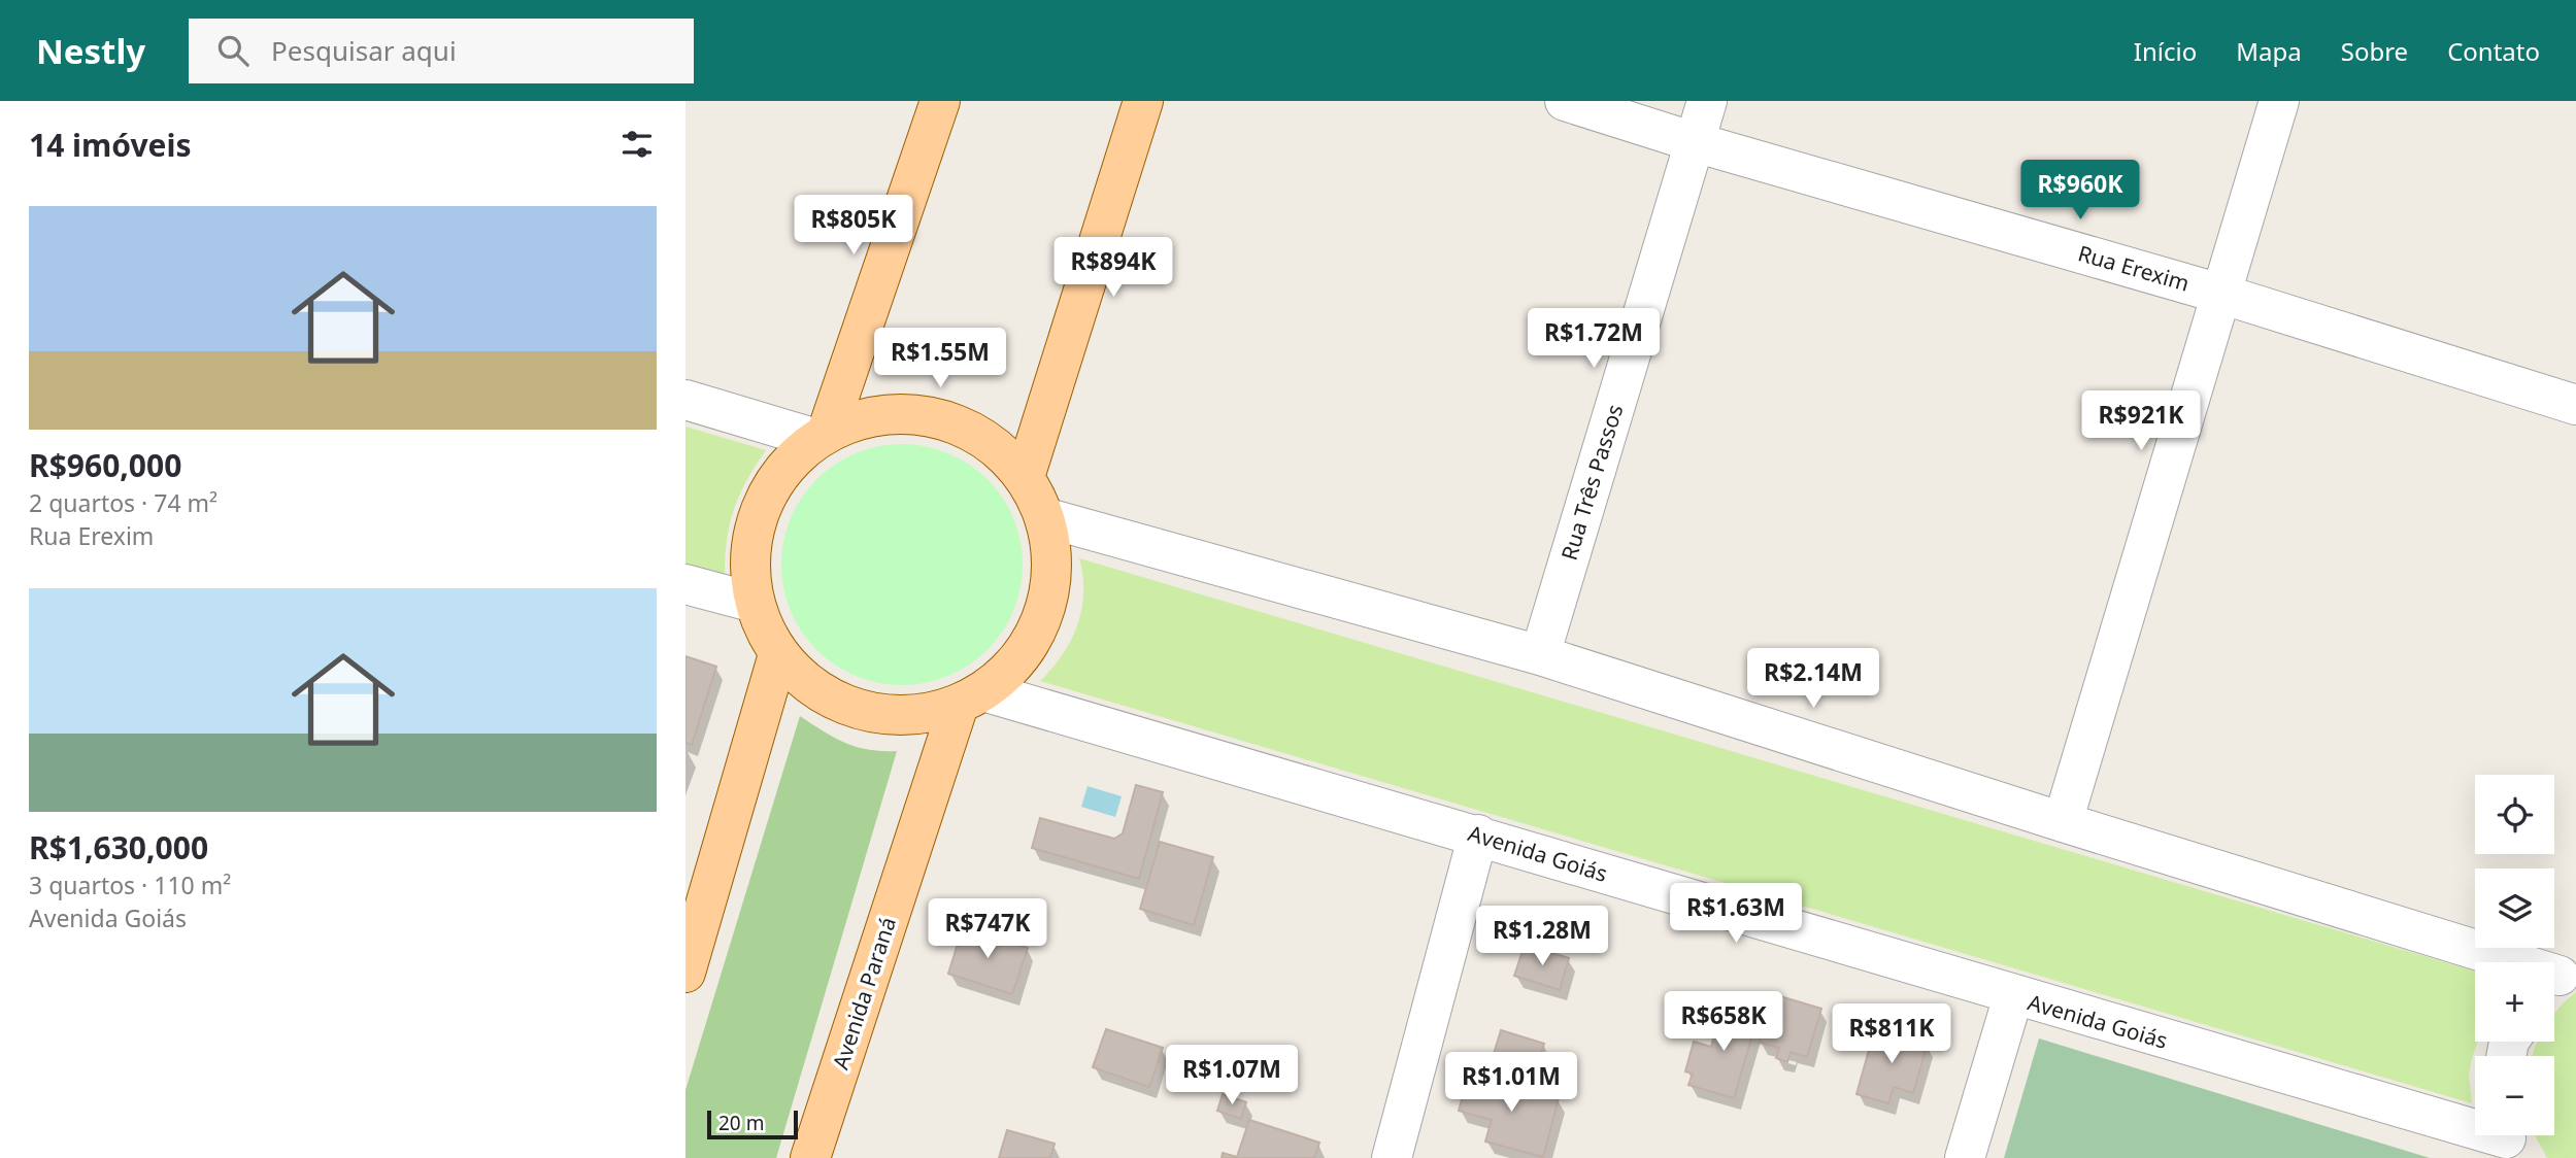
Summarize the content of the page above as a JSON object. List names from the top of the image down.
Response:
{
  "streets": {
    "main road": ["Avenida Paraná"],
    "street": ["Rua Erexim", "Rua Três Passos", "Avenida Goiás"]
  },
  "crossings": [
    ["Rua Erexim", "Rua Três Passos"],
    ["Avenida Goiás", "Avenida Paraná"]
  ],
  "scale_bar": "20 m",
  "page": {
    "header": "Nestly",
    "search": "Pesquisar aqui",
    "nav": [
      "Início",
      "Mapa",
      "Sobre",
      "Contato"
    ],
    "heading": "14 imóveis",
    "price": [
      "R$960K",
      "R$805K",
      "R$894K",
      "R$1.72M",
      "R$1.55M",
      "R$921K",
      "R$2.14M",
      "R$1.63M",
      "R$747K",
      "R$1.28M",
      "R$658K",
      "R$811K",
      "R$1.07M",
      "R$1.01M"
    ],
    "list": [
      {
        "name": "R$960,000",
        "note": "2 quartos · 74 m² · Rua Erexim"
      },
      {
        "name": "R$1,630,000",
        "note": "3 quartos · 110 m² · Avenida Goiás"
      }
    ],
    "map_buttons": ["+", "−"],
    "scale": "20 m"
  }
}
